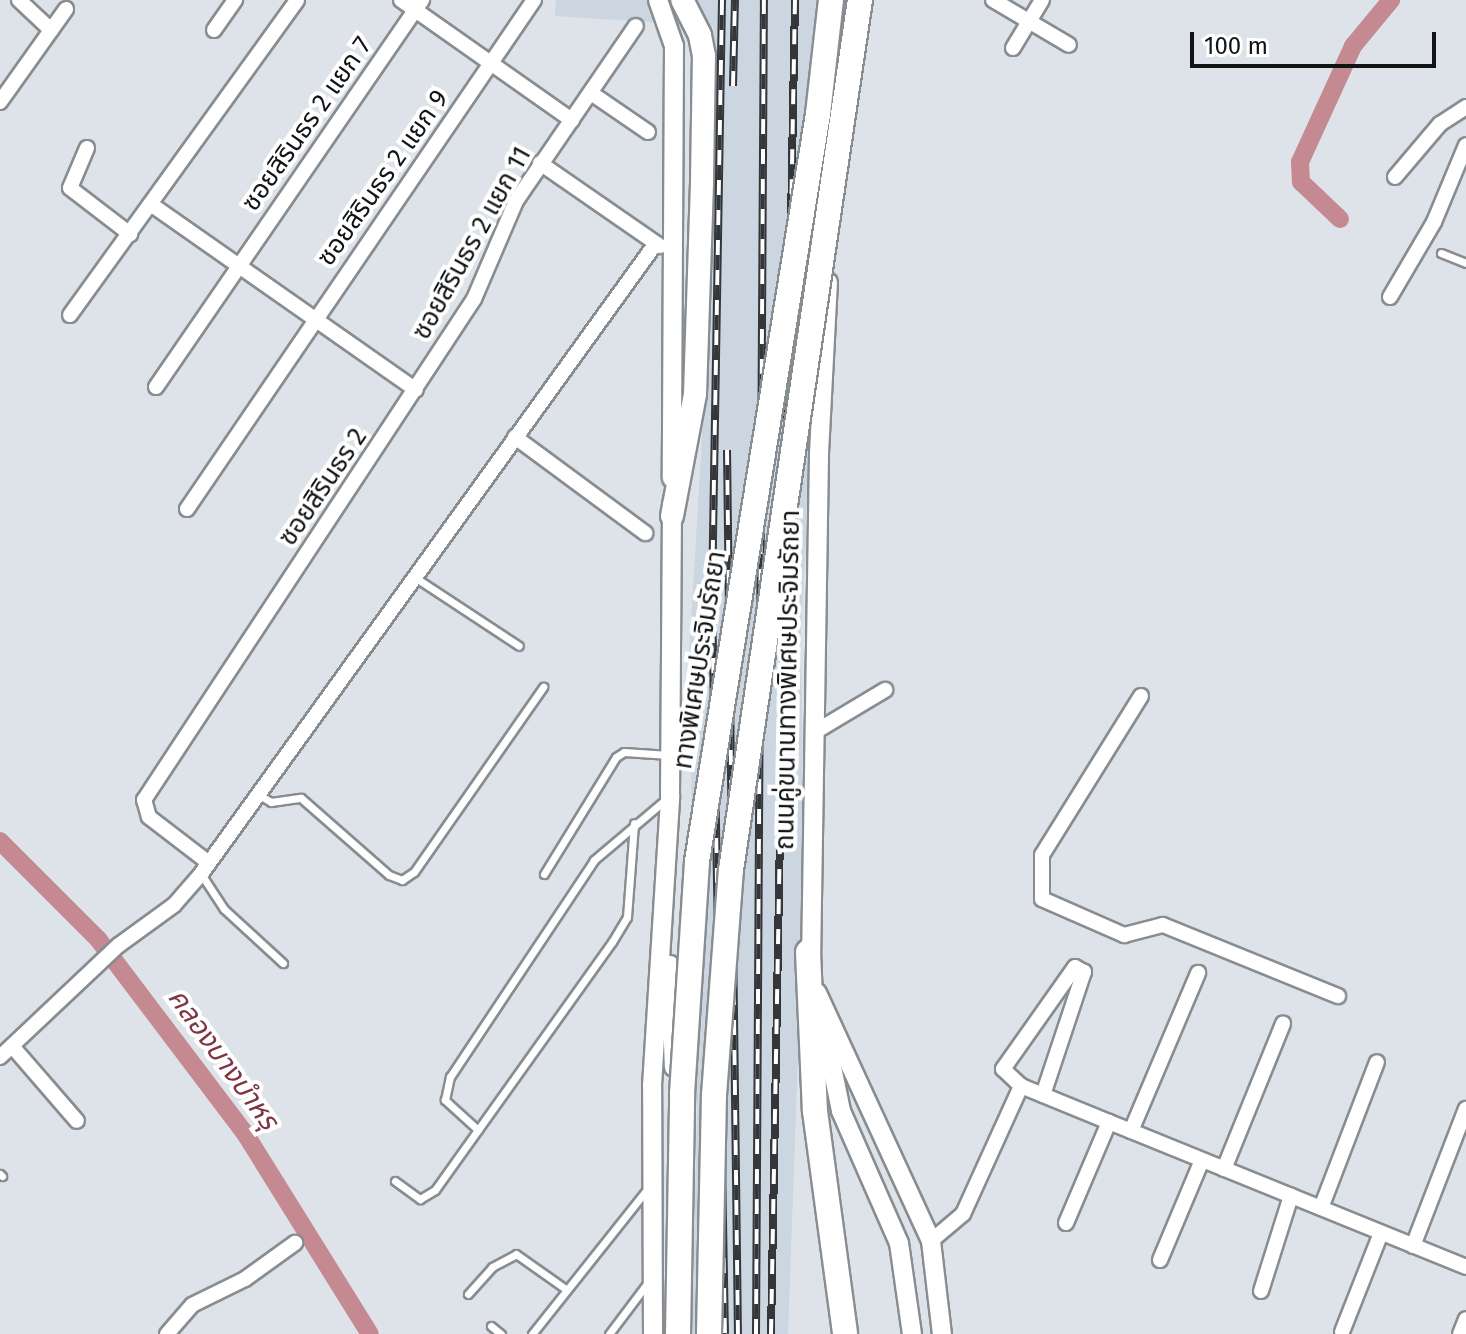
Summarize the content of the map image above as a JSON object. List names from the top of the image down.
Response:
{
  "streets": {
    "highway": ["ทางพิเศษประจิมรัถยา"],
    "main road": ["ถนนคู่ขนานทางพิเศษประจิมรัถยา"],
    "street": [
      "ซอยสิรินธร 2 แยก 7",
      "ซอยสิรินธร 2 แยก 9",
      "ซอยสิรินธร 2 แยก 11",
      "ซอยสิรินธร 2"
    ]
  },
  "crossings": [
    ["ซอยสิรินธร 2 แยก 11", "ซอยสิรินธร 2"]
  ],
  "water": ["คลองบางบำหรุ"],
  "scale_bar": "100 m"
}
